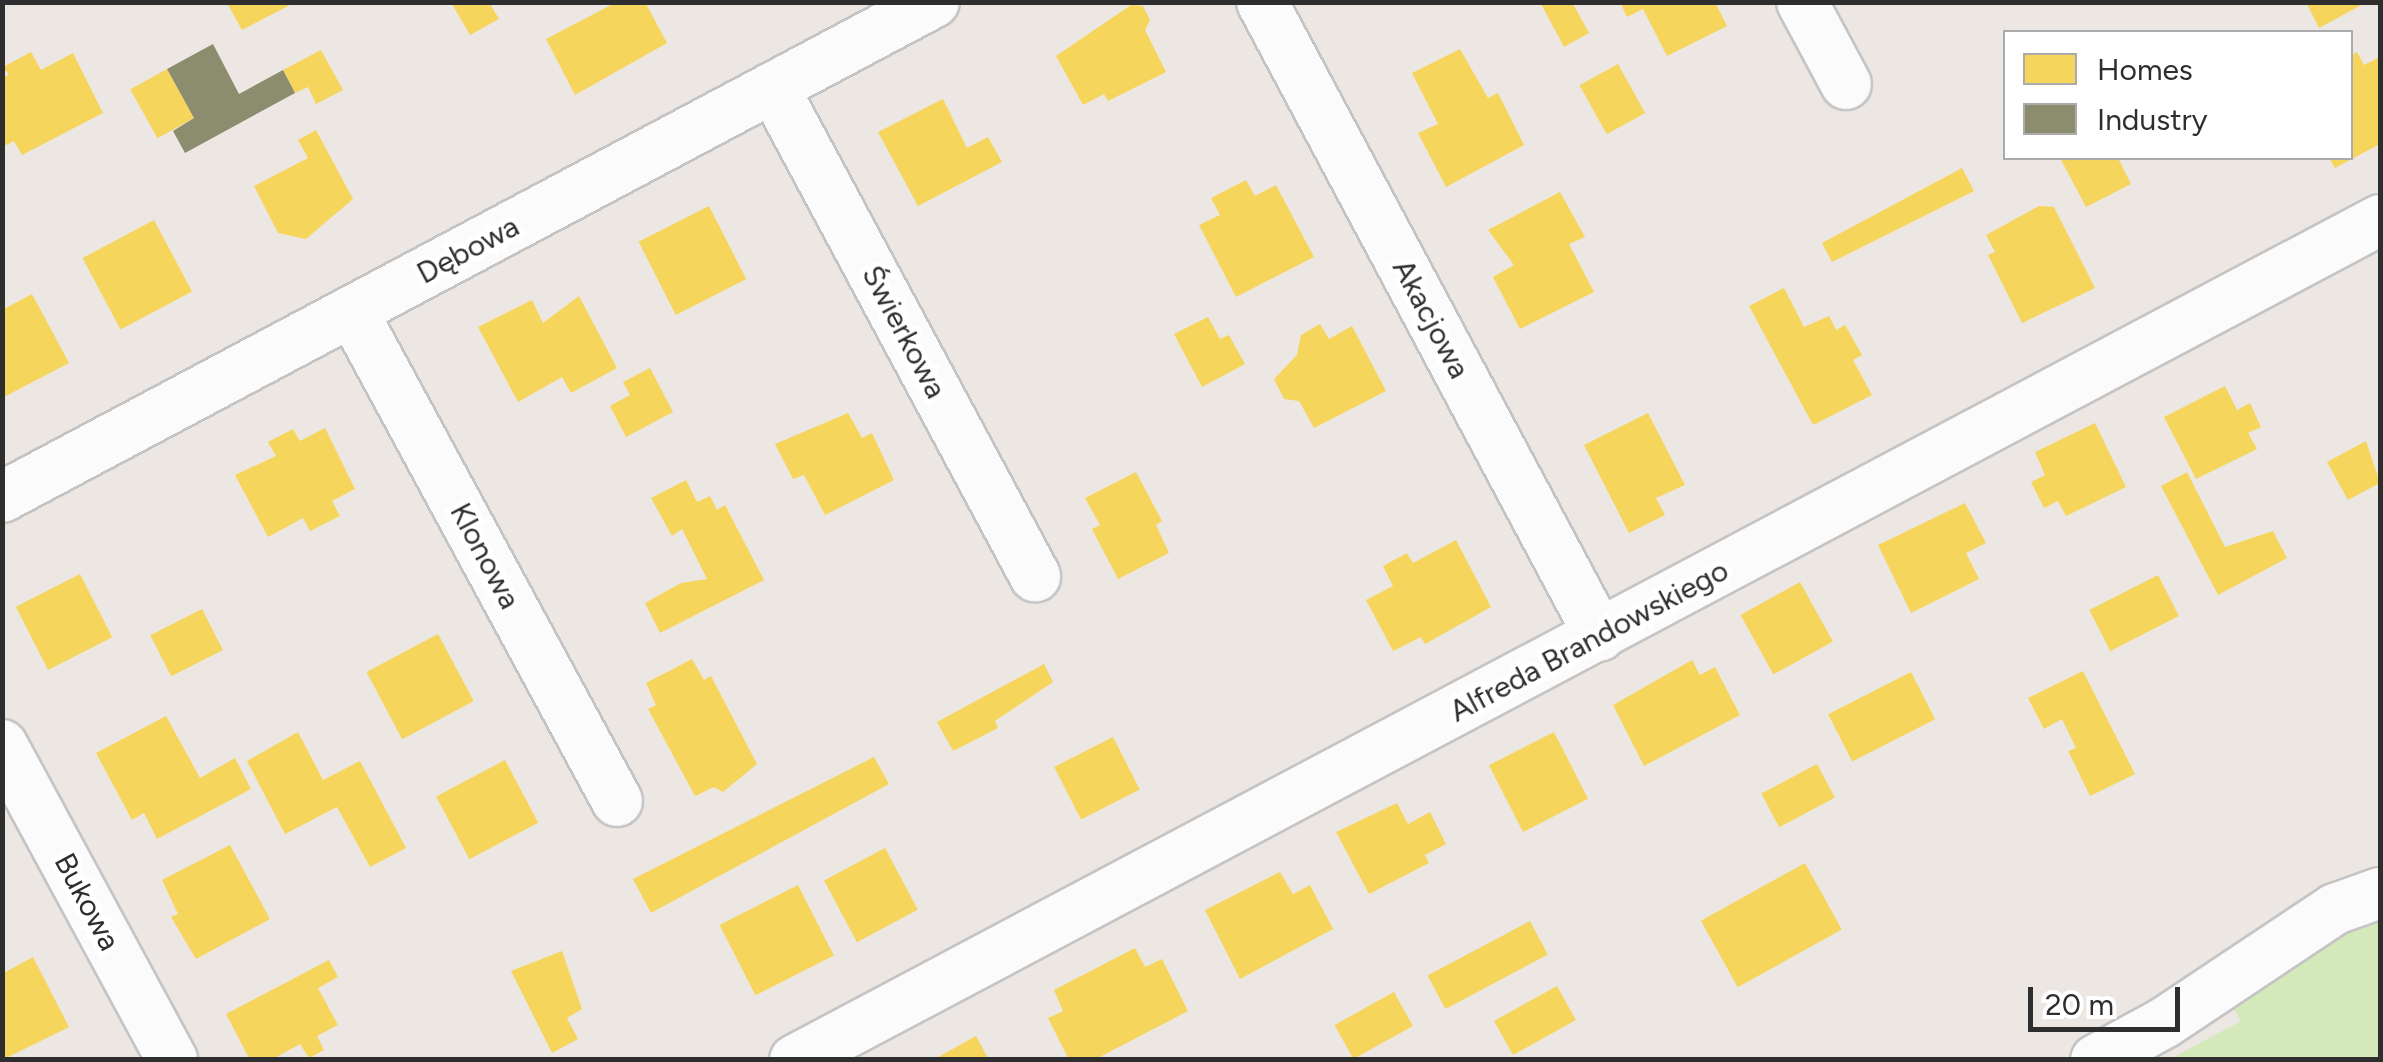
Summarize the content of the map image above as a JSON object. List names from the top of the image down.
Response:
{
  "streets": {
    "street": [
      "Dębowa",
      "Akacjowa",
      "Świerkowa",
      "Klonowa",
      "Alfreda Brandowskiego",
      "Bukowa"
    ]
  },
  "crossings": [
    ["Dębowa", "Świerkowa"],
    ["Dębowa", "Klonowa"],
    ["Akacjowa", "Alfreda Brandowskiego"]
  ],
  "legend": ["Homes", "Industry"],
  "scale_bar": "20 m"
}
